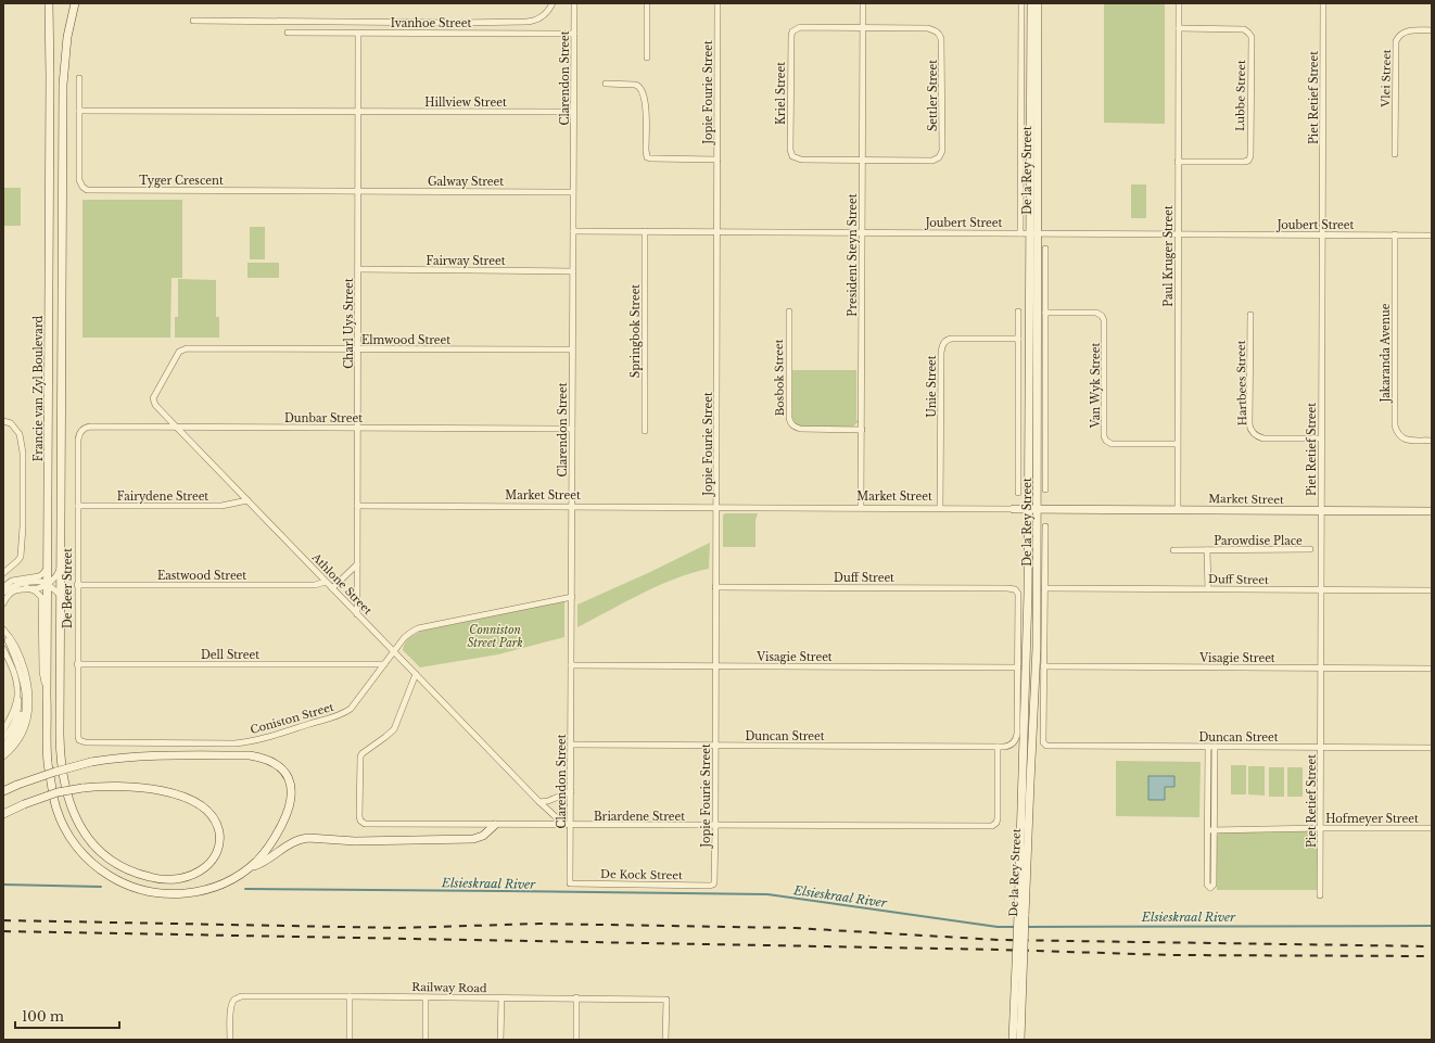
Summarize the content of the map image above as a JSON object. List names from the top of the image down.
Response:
{
  "streets": {
    "main road": ["De la Rey Street", "Francie van Zyl Boulevard", "Market Street"],
    "street": [
      "Ivanhoe Street",
      "Clarendon Street",
      "Vlei Street",
      "Jopie Fourie Street",
      "Kriel Street",
      "Settler Street",
      "Lubbe Street",
      "Piet Retief Street",
      "Hillview Street",
      "Tyger Crescent",
      "Galway Street",
      "Joubert Street",
      "President Steyn Street",
      "Paul Kruger Street",
      "Fairway Street",
      "Charl Uys Street",
      "Springbok Street",
      "Elmwood Street",
      "Jakaranda Avenue",
      "Bosbok Street",
      "Hartbees Street",
      "Van Wyk Street",
      "Unie Street",
      "Dunbar Street",
      "Fairydene Street",
      "Parowdise Place",
      "Eastwood Street",
      "Duff Street",
      "Athlone Street",
      "De Beer Street",
      "Dell Street",
      "Visagie Street",
      "Coniston Street",
      "Duncan Street",
      "Briardene Street",
      "Hofmeyer Street",
      "De Kock Street",
      "Railway Road"
    ]
  },
  "crossings": [
    ["Ivanhoe Street", "Clarendon Street"],
    ["Ivanhoe Street", "Charl Uys Street"],
    ["Clarendon Street", "Hillview Street"],
    ["Clarendon Street", "Galway Street"],
    ["Clarendon Street", "Joubert Street"],
    ["Clarendon Street", "Fairway Street"],
    ["Clarendon Street", "Elmwood Street"],
    ["Clarendon Street", "Dunbar Street"],
    ["Clarendon Street", "Market Street"],
    ["Clarendon Street", "Athlone Street"],
    ["Clarendon Street", "Visagie Street"],
    ["Clarendon Street", "Coniston Street"],
    ["Clarendon Street", "Duncan Street"],
    ["Clarendon Street", "Briardene Street"],
    ["Clarendon Street", "De Kock Street"],
    ["Jopie Fourie Street", "Joubert Street"],
    ["Jopie Fourie Street", "Market Street"],
    ["Jopie Fourie Street", "Duff Street"],
    ["Jopie Fourie Street", "Visagie Street"],
    ["Jopie Fourie Street", "Duncan Street"],
    ["Jopie Fourie Street", "Briardene Street"],
    ["Jopie Fourie Street", "De Kock Street"],
    ["Kriel Street", "Settler Street"],
    ["Kriel Street", "President Steyn Street"],
    ["Settler Street", "President Steyn Street"],
    ["Lubbe Street", "Paul Kruger Street"],
    ["Piet Retief Street", "Joubert Street"],
    ["Piet Retief Street", "Hartbees Street"],
    ["Piet Retief Street", "Market Street"],
    ["Piet Retief Street", "Duff Street"],
    ["Piet Retief Street", "Visagie Street"],
    ["Piet Retief Street", "Duncan Street"],
    ["Piet Retief Street", "Hofmeyer Street"],
    ["Hillview Street", "Charl Uys Street"],
    ["De la Rey Street", "Joubert Street"],
    ["De la Rey Street", "Van Wyk Street"],
    ["De la Rey Street", "Unie Street"],
    ["De la Rey Street", "Market Street"],
    ["De la Rey Street", "Duff Street"],
    ["De la Rey Street", "Visagie Street"],
    ["De la Rey Street", "Duncan Street"],
    ["De la Rey Street", "Briardene Street"],
    ["Tyger Crescent", "Galway Street"],
    ["Tyger Crescent", "Charl Uys Street"],
    ["Galway Street", "Charl Uys Street"],
    ["Joubert Street", "President Steyn Street"],
    ["Joubert Street", "Paul Kruger Street"],
    ["Joubert Street", "Springbok Street"],
    ["Joubert Street", "Jakaranda Avenue"],
    ["President Steyn Street", "Bosbok Street"],
    ["President Steyn Street", "Market Street"],
    ["Paul Kruger Street", "Van Wyk Street"],
    ["Paul Kruger Street", "Market Street"],
    ["Fairway Street", "Charl Uys Street"],
    ["Charl Uys Street", "Elmwood Street"],
    ["Charl Uys Street", "Dunbar Street"],
    ["Charl Uys Street", "Market Street"],
    ["Charl Uys Street", "Athlone Street"],
    ["Elmwood Street", "Athlone Street"],
    ["Unie Street", "Market Street"],
    ["Dunbar Street", "Athlone Street"],
    ["Dunbar Street", "De Beer Street"],
    ["Fairydene Street", "Athlone Street"],
    ["Fairydene Street", "De Beer Street"],
    ["Parowdise Place", "Duff Street"],
    ["Eastwood Street", "Athlone Street"],
    ["Eastwood Street", "De Beer Street"],
    ["Duff Street", "Visagie Street"],
    ["Athlone Street", "Coniston Street"],
    ["Athlone Street", "Briardene Street"],
    ["De Beer Street", "Dell Street"],
    ["De Beer Street", "Coniston Street"],
    ["Dell Street", "Coniston Street"]
  ],
  "water": ["Elsieskraal River"],
  "parks": ["Conniston Street Park"],
  "scale_bar": "100 m"
}
